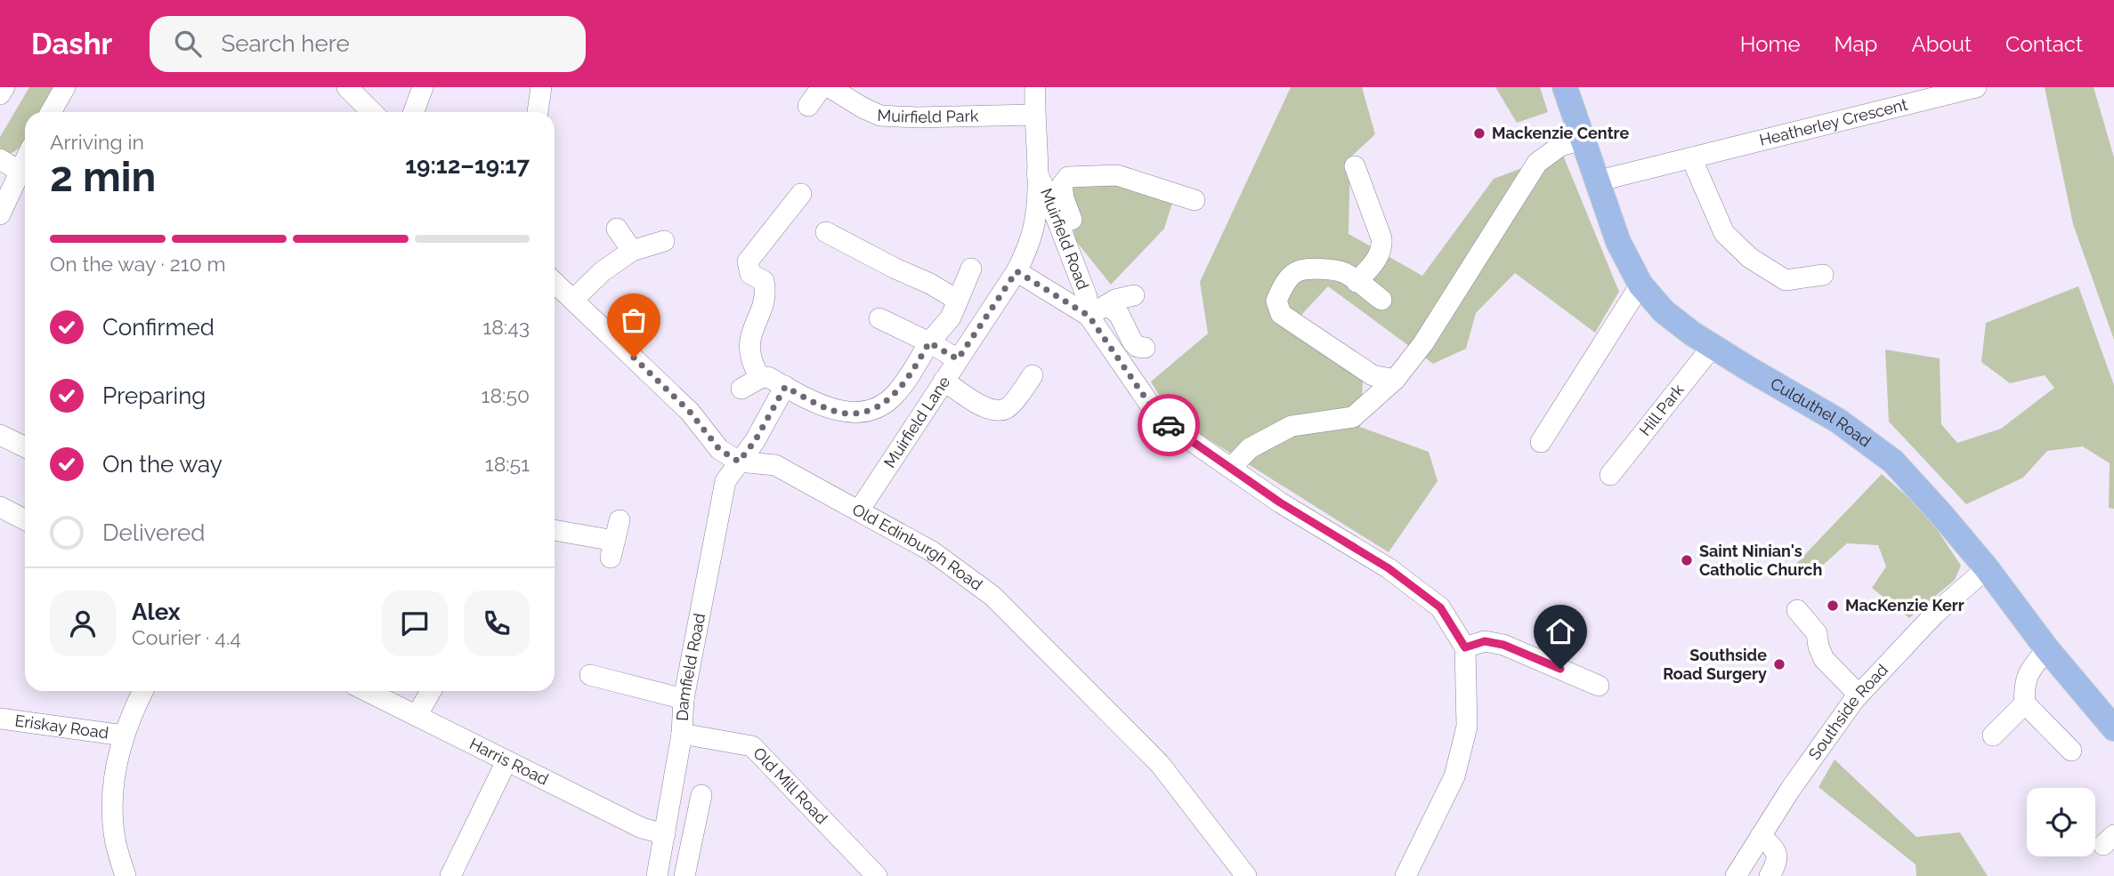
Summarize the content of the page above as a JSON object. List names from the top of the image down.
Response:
{
  "streets": {
    "main road": ["Culduthel Road"],
    "street": [
      "Muirfield Park",
      "Heatherley Crescent",
      "Muirfield Road",
      "Hill Park",
      "Muirfield Lane",
      "Old Edinburgh Road",
      "Damfield Road",
      "Southside Road",
      "Eriskay Road",
      "Harris Road",
      "Old Mill Road"
    ]
  },
  "crossings": [
    ["Muirfield Park", "Muirfield Road"],
    ["Heatherley Crescent", "Culduthel Road"],
    ["Muirfield Road", "Muirfield Lane"],
    ["Hill Park", "Culduthel Road"],
    ["Culduthel Road", "Southside Road"],
    ["Muirfield Lane", "Old Edinburgh Road"],
    ["Old Edinburgh Road", "Damfield Road"],
    ["Damfield Road", "Harris Road"],
    ["Damfield Road", "Old Mill Road"]
  ],
  "places": [
    "Mackenzie Centre",
    "Saint Ninian's Catholic Church",
    "MacKenzie Kerr",
    "Southside Road Surgery"
  ],
  "page": {
    "header": "Dashr",
    "search": "Search here",
    "nav": [
      "Home",
      "Map",
      "About",
      "Contact"
    ],
    "heading": ["2 min", "Arriving in", "19:12–19:17"],
    "panel": ["Alex", "Courier · 4.4"],
    "bar": "On the way · 210 m",
    "list": [
      ["Confirmed", "18:43"],
      ["Preparing", "18:50"],
      ["On the way", "18:51"],
      "Delivered"
    ]
  }
}
